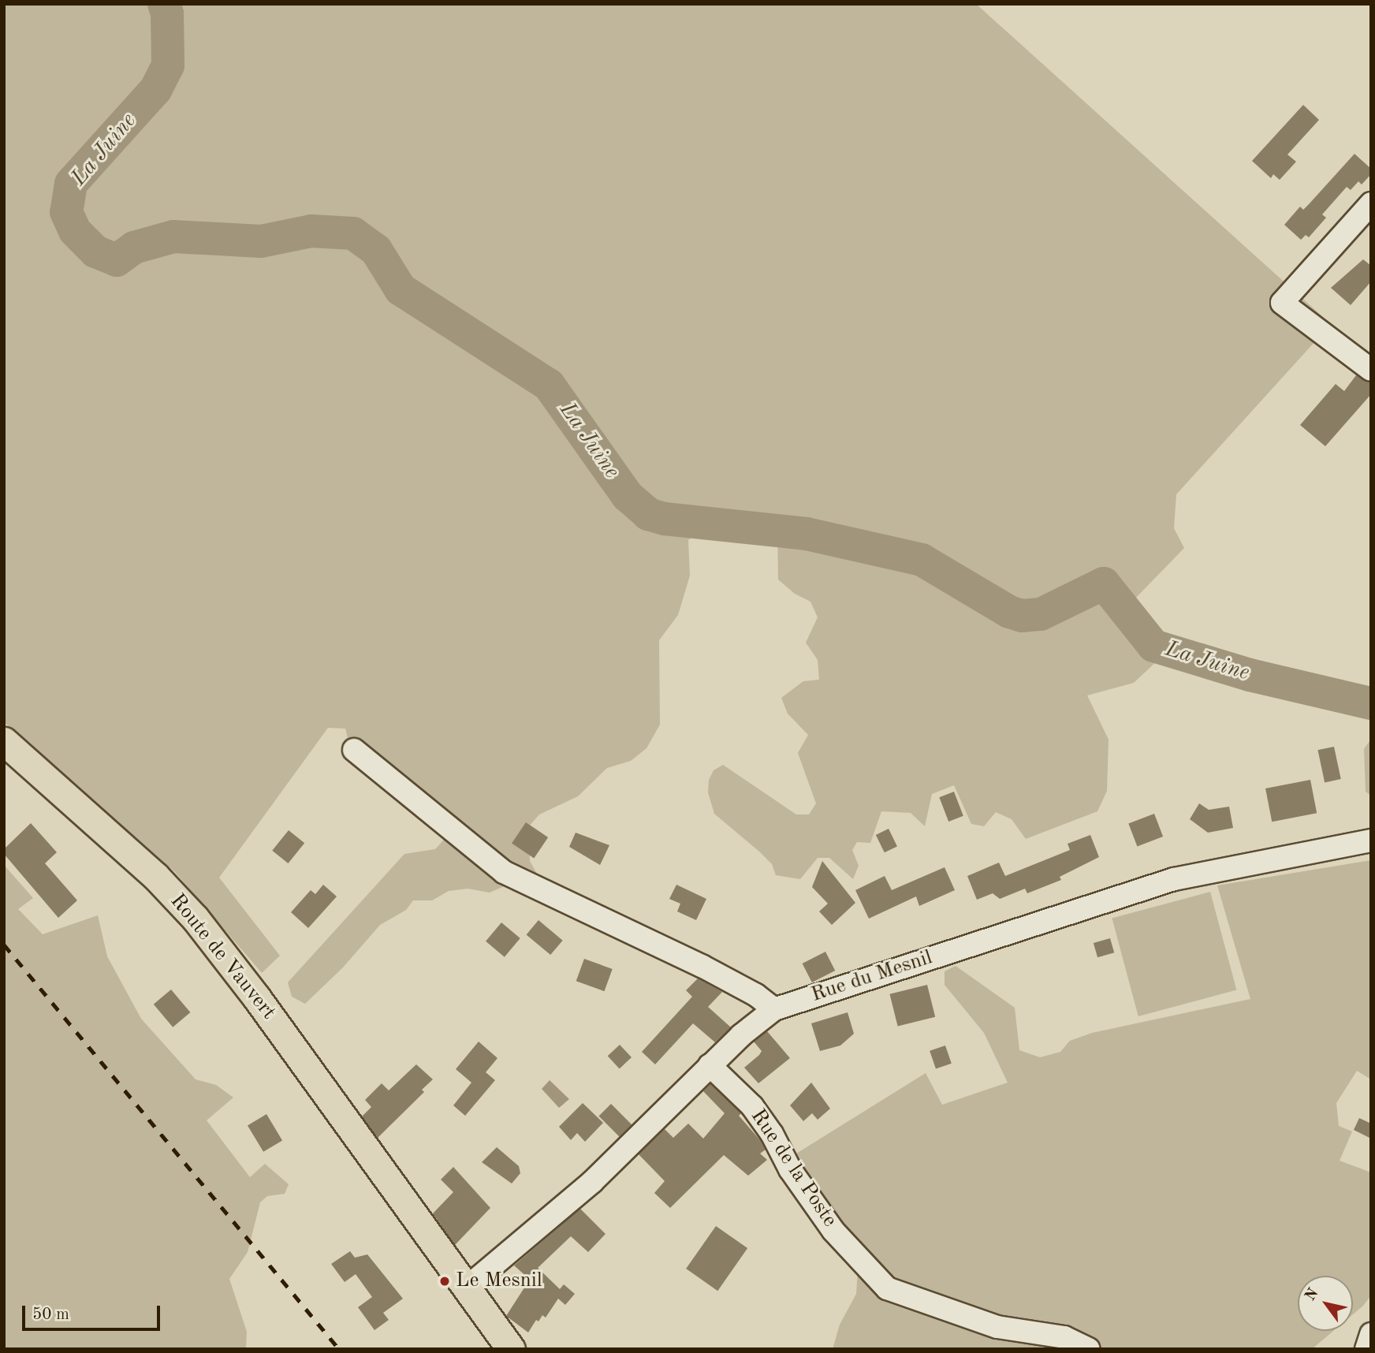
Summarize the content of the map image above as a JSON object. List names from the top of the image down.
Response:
{
  "streets": {
    "main road": ["Route de Vauvert"],
    "street": ["Rue du Mesnil", "Rue de la Poste"]
  },
  "crossings": [
    ["Route de Vauvert", "Rue du Mesnil"],
    ["Rue du Mesnil", "Rue de la Poste"]
  ],
  "water": ["La Juine"],
  "places": ["Le Mesnil"],
  "scale_bar": "50 m",
  "north": "top left"
}
